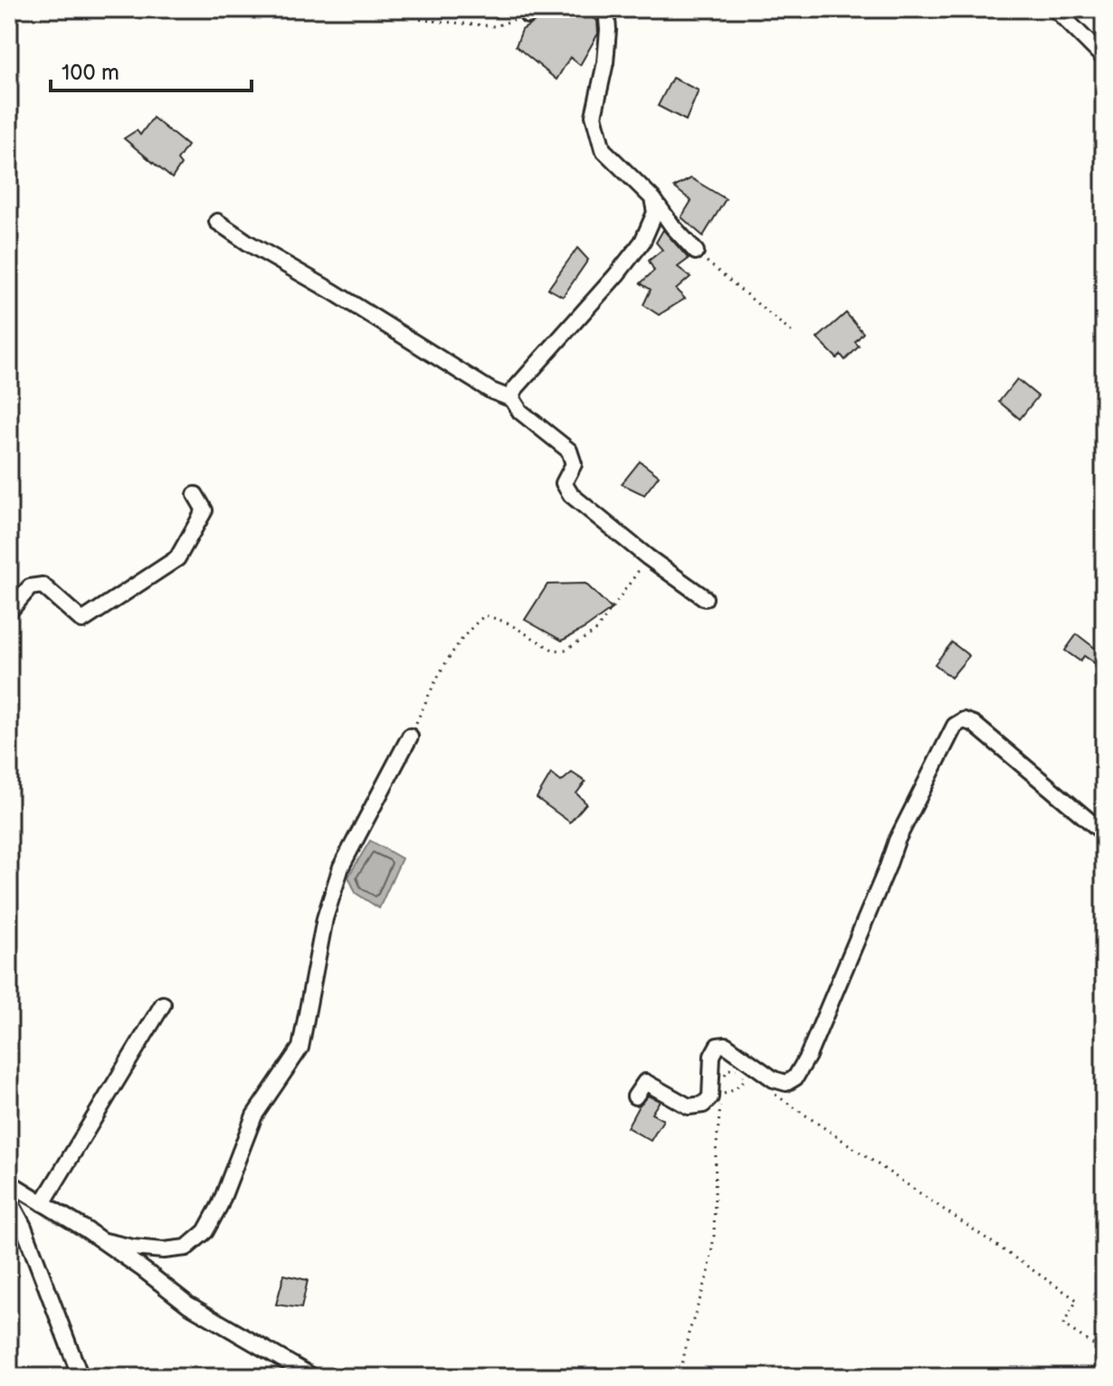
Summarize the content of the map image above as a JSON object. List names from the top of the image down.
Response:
{
  "scale_bar": "100 m"
}
